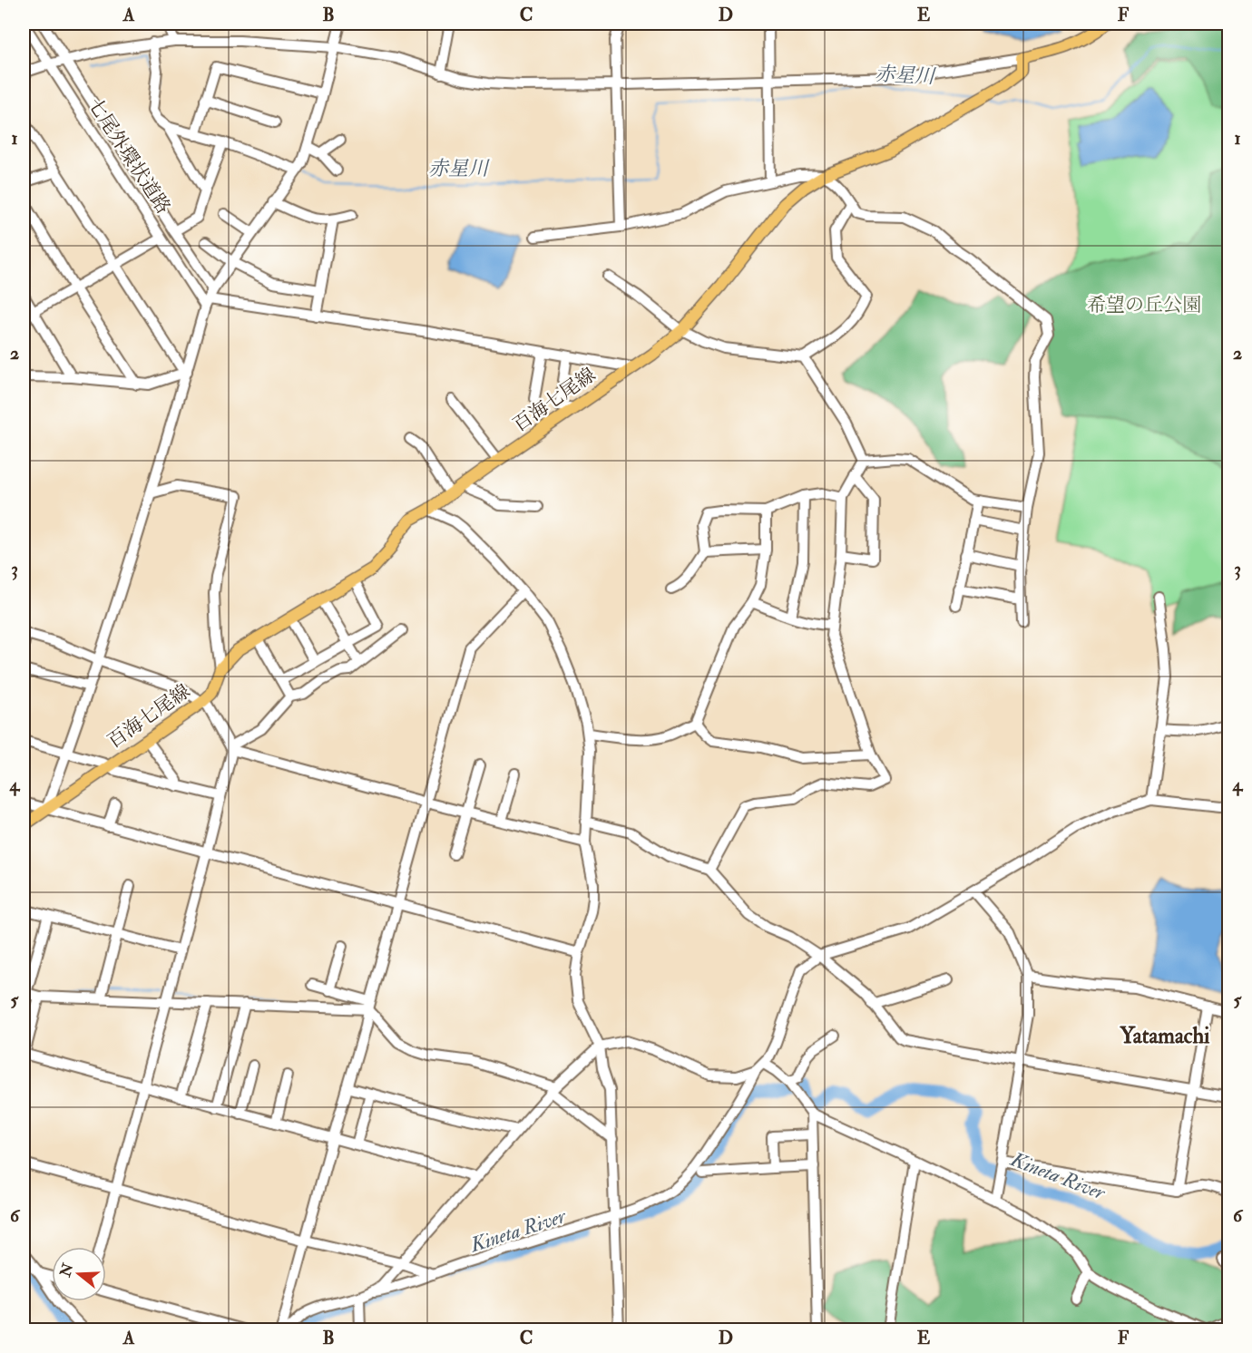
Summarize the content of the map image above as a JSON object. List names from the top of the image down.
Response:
{
  "streets": {
    "main road": ["百海七尾線"],
    "street": ["七尾外環状道路"]
  },
  "districts": ["Yatamachi"],
  "water": ["赤星川", "Kineta River"],
  "parks": ["希望の丘公園"],
  "north": "left",
  "grid": {
    "columns": [
      "A",
      "B",
      "C",
      "D",
      "E",
      "F"
    ],
    "rows": [
      "1",
      "2",
      "3",
      "4",
      "5",
      "6"
    ]
  }
}
